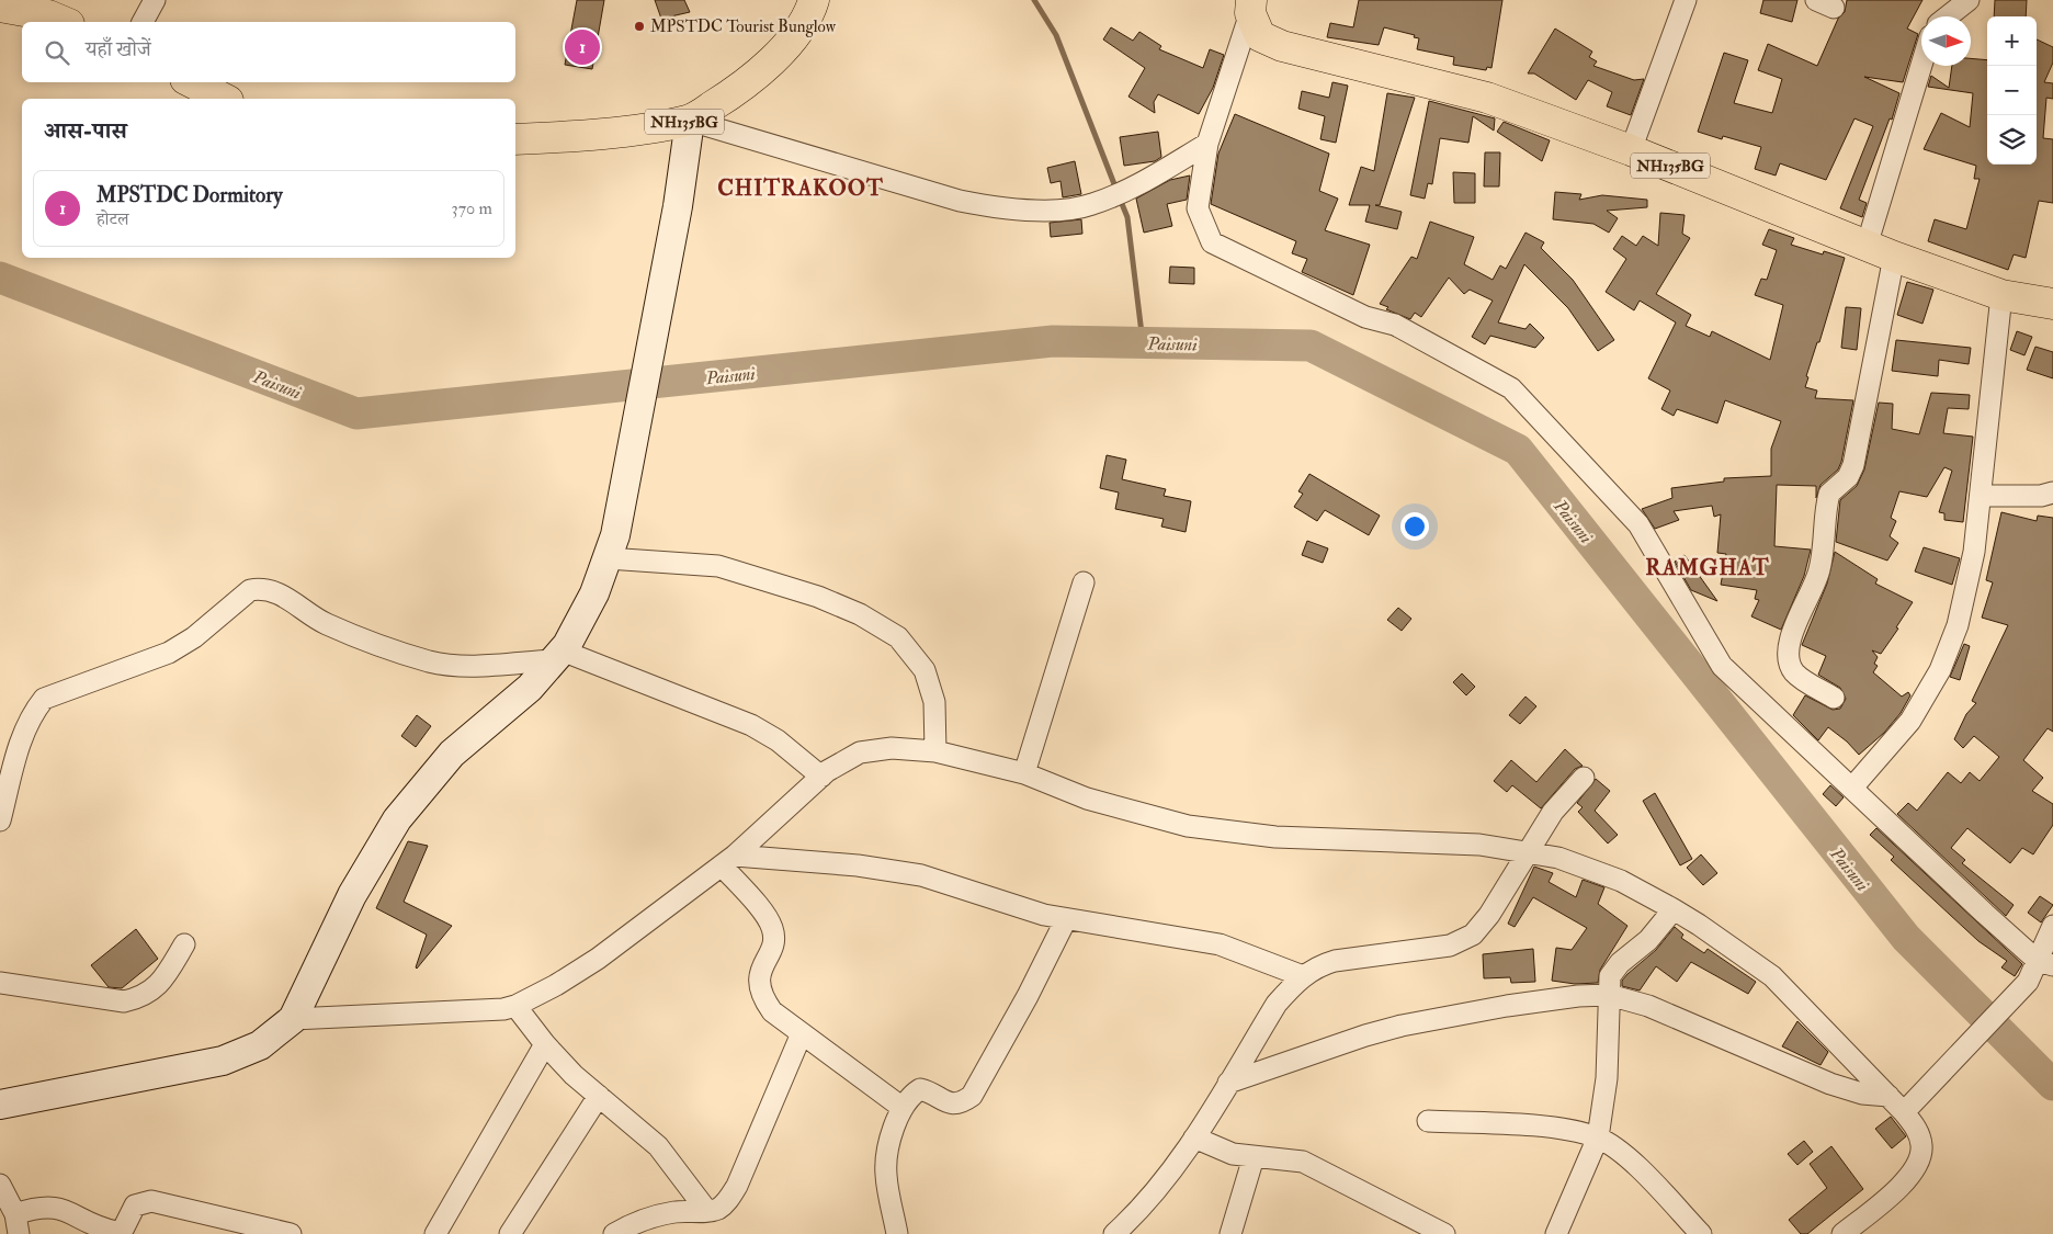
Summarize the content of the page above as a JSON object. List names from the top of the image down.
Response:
{
  "streets": {
    "highway": ["NH135BG"]
  },
  "districts": ["CHITRAKOOT", "RAMGHAT"],
  "water": ["Paisuni"],
  "places": ["MPSTDC Tourist Bunglow"],
  "north": "right",
  "page": {
    "map_buttons": ["+", "−"],
    "search": "यहाँ खोजें",
    "pins": "1",
    "heading": "आस-पास",
    "list": [
      {
        "mark": "1",
        "name": "MPSTDC Dormitory",
        "note": "होटल",
        "value": "370 m"
      }
    ]
  }
}
